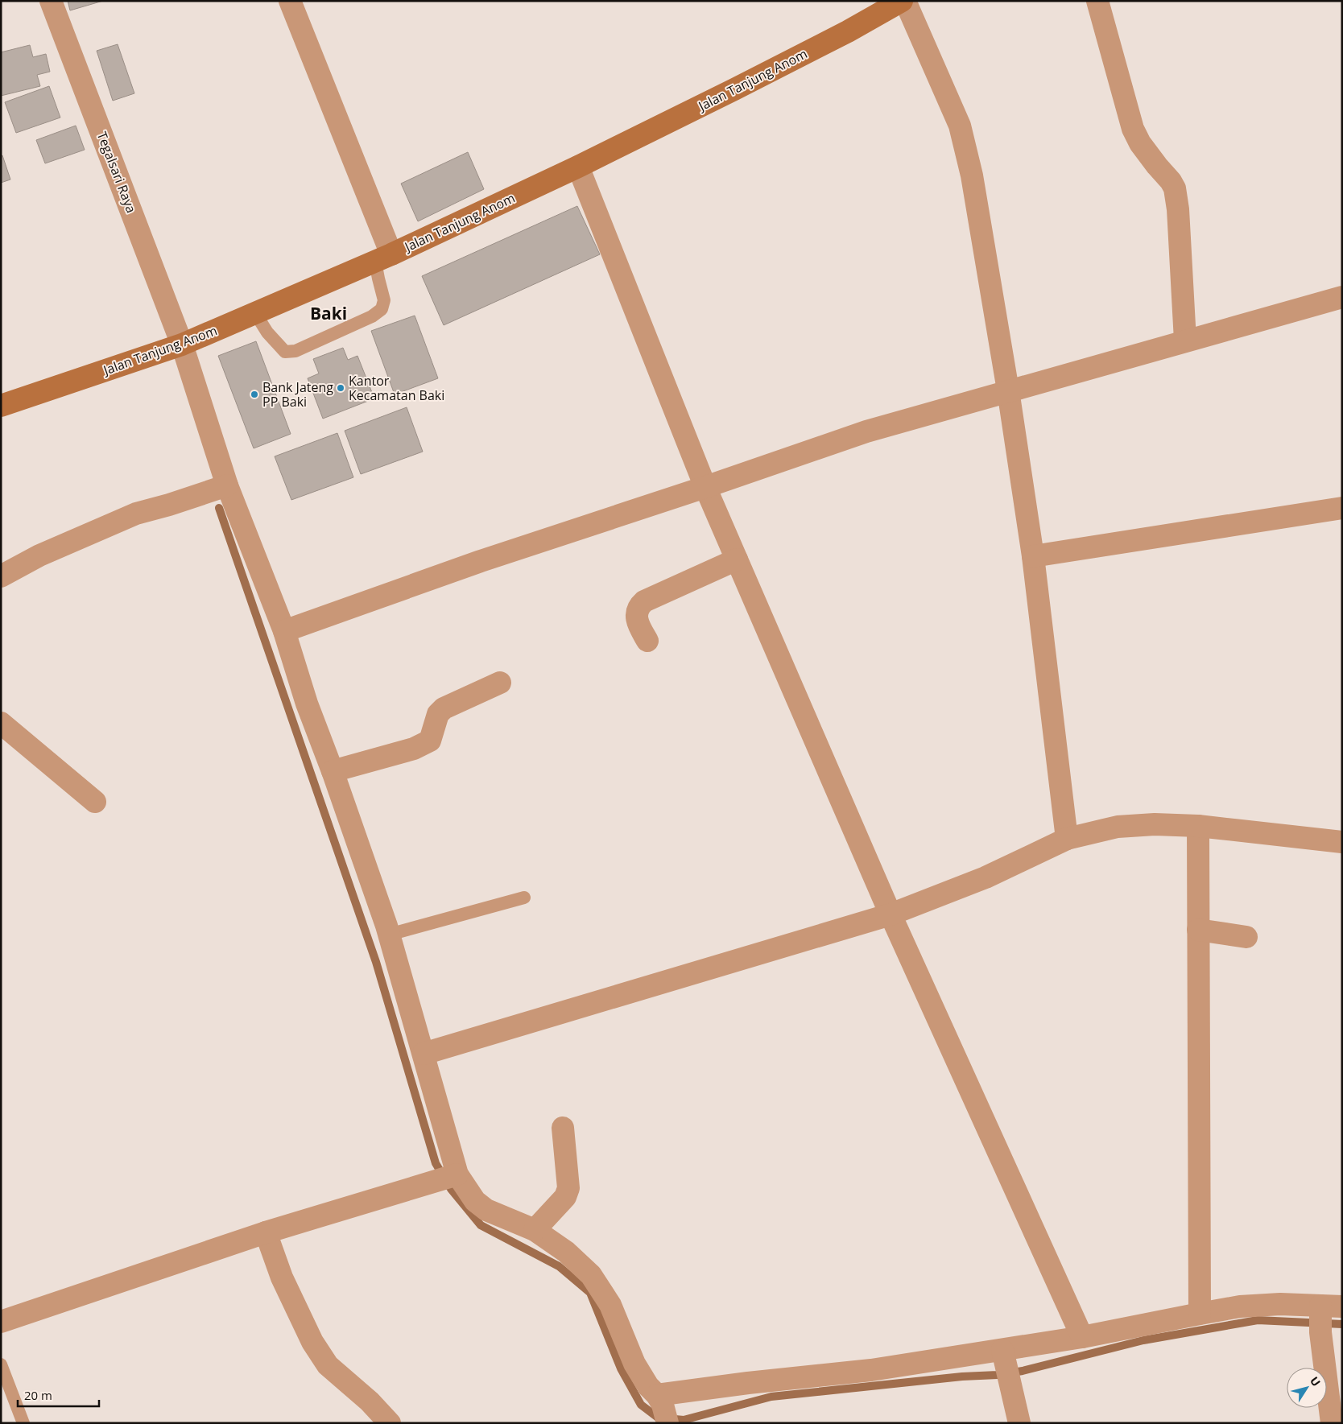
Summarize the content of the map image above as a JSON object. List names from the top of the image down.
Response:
{
  "streets": {
    "main road": ["Jalan Tanjung Anom"],
    "street": ["Tegalsari Raya"]
  },
  "crossings": [
    ["Jalan Tanjung Anom", "Tegalsari Raya"]
  ],
  "districts": ["Baki"],
  "places": ["Kantor Kecamatan Baki", "Bank Jateng PP Baki"],
  "scale_bar": "20 m",
  "north": "top right"
}
